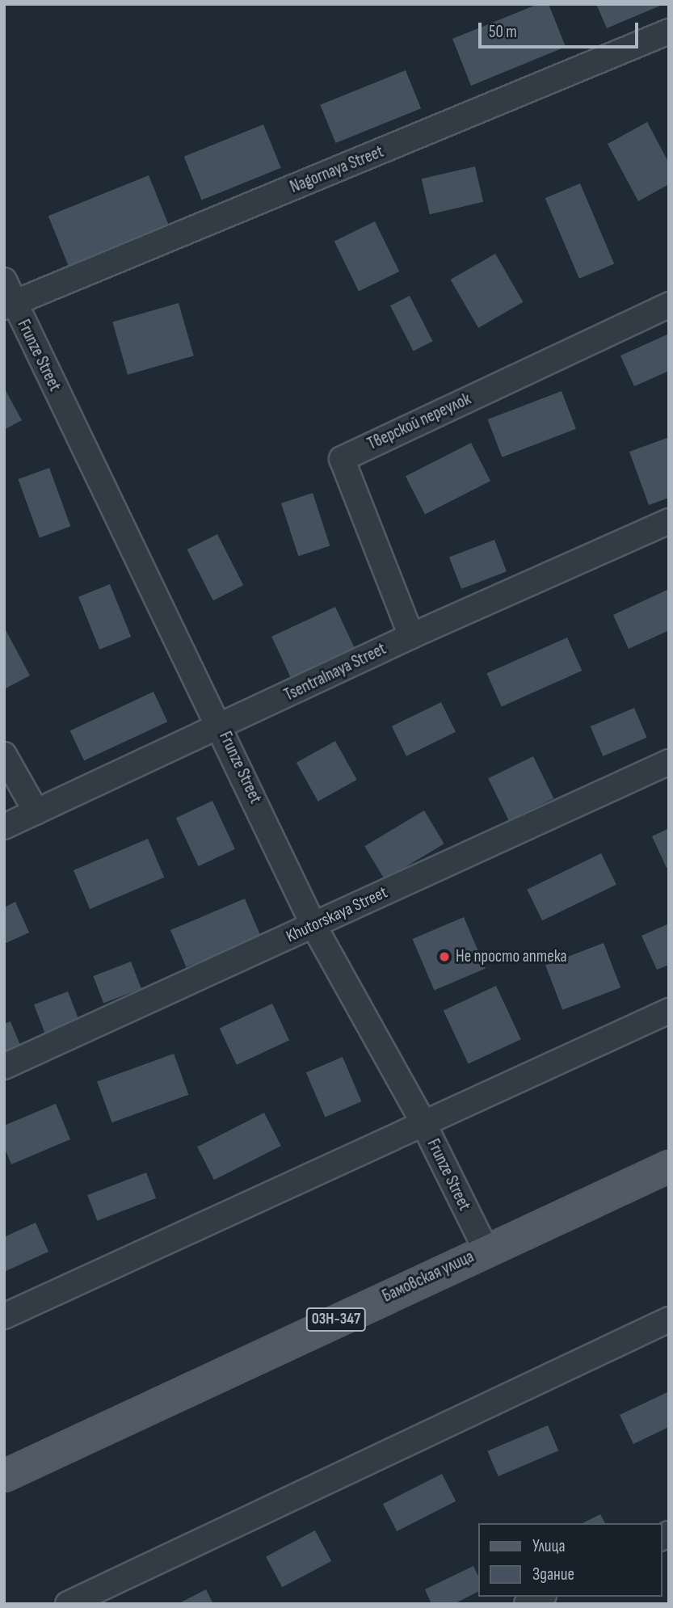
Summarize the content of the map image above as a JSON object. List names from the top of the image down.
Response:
{
  "streets": {
    "main road": ["Бамовская улица", "03Н-347"],
    "street": [
      "Nagornaya Street",
      "Frunze Street",
      "Тверской переулок",
      "Tsentralnaya Street",
      "Khutorskaya Street"
    ]
  },
  "crossings": [
    ["Nagornaya Street", "Frunze Street"],
    ["Frunze Street", "Tsentralnaya Street"],
    ["Frunze Street", "Khutorskaya Street"],
    ["Frunze Street", "Бамовская улица"],
    ["Тверской переулок", "Tsentralnaya Street"]
  ],
  "places": ["Не просто аптека"],
  "legend": ["Улица", "Здание"],
  "scale_bar": "50 m"
}
